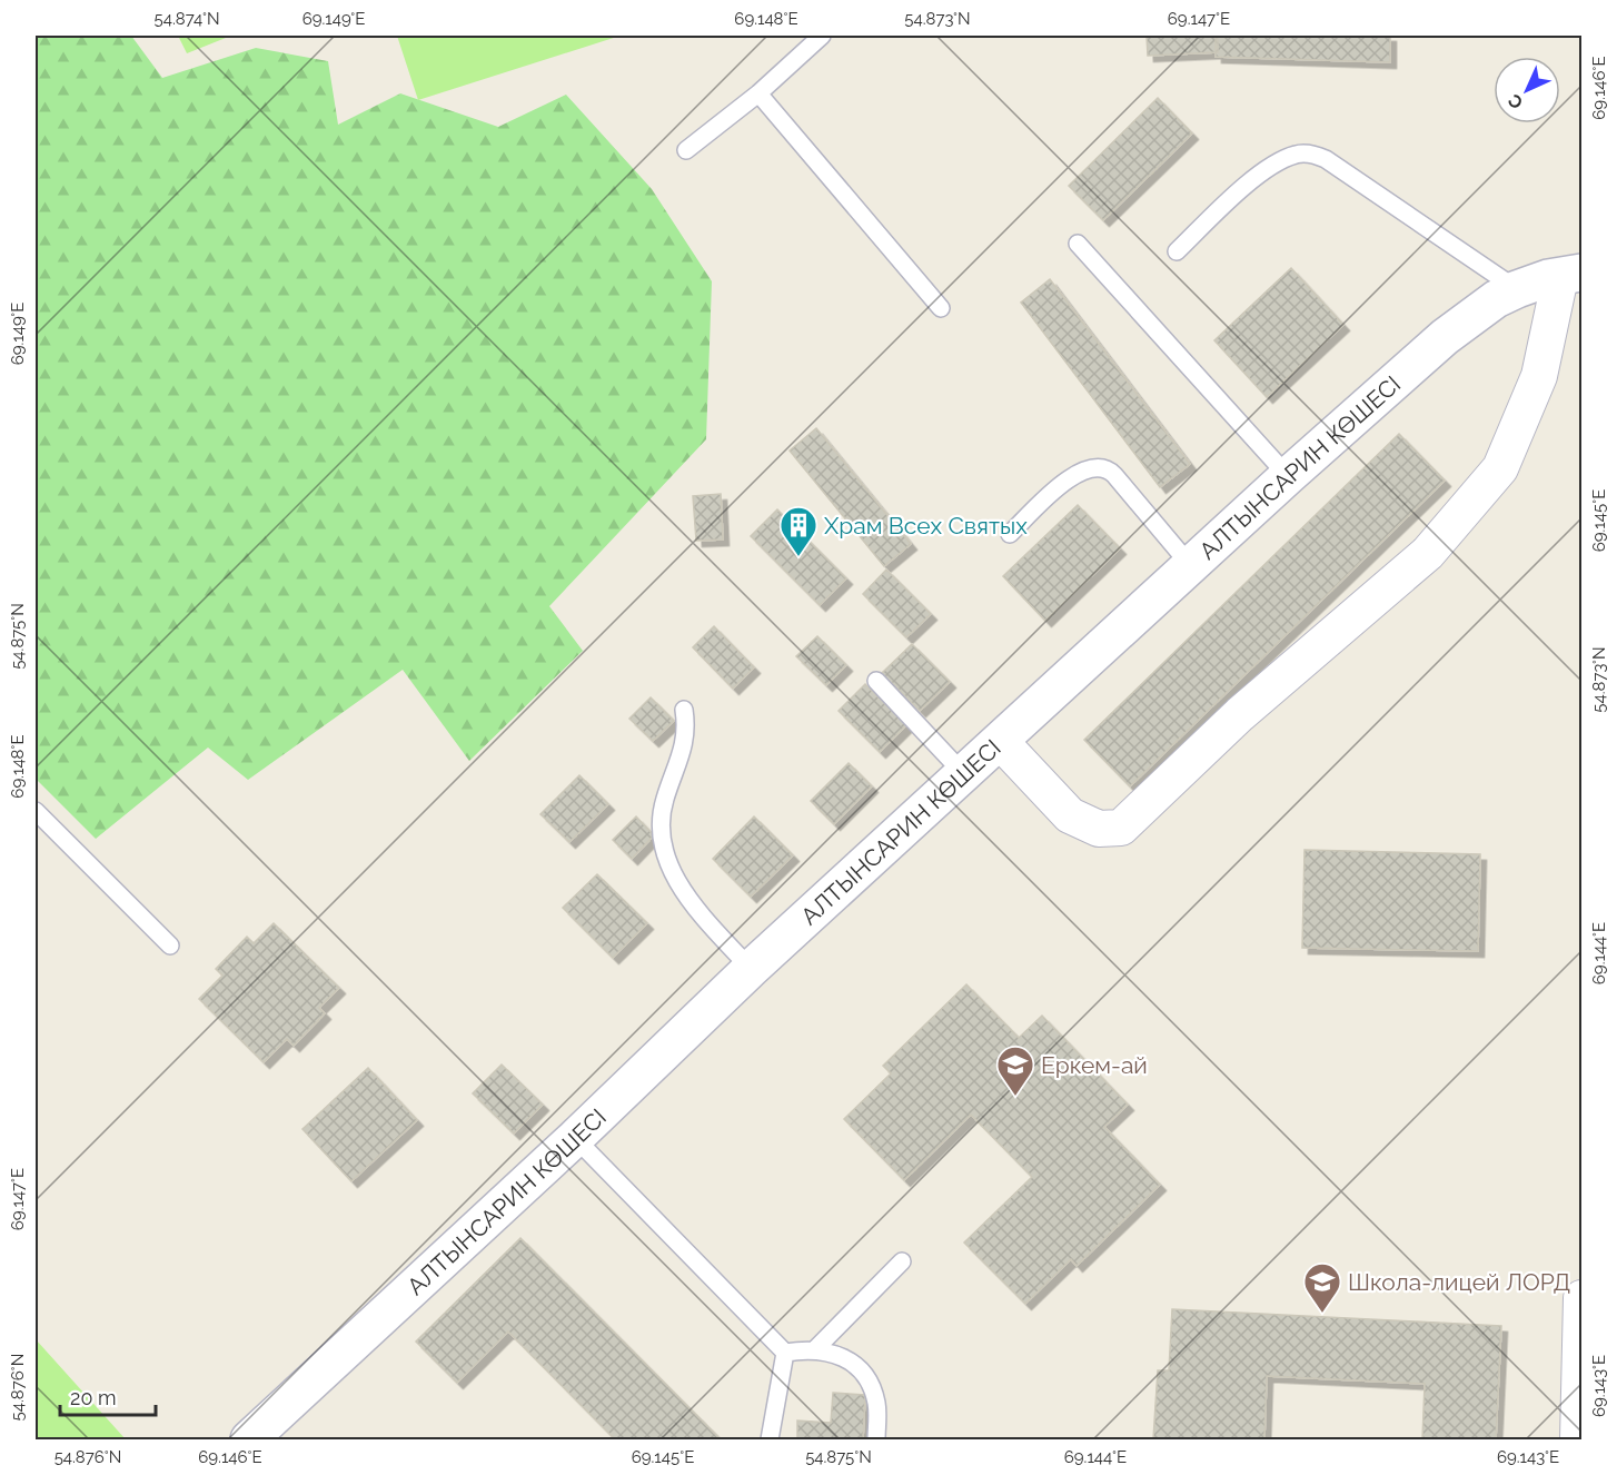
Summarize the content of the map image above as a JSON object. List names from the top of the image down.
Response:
{
  "streets": {
    "street": ["АЛТЫНСАРИН КӨШЕСІ"]
  },
  "places": {
    "building": ["Храм Всех Святых"],
    "school or university": ["Еркем-ай", "Школа-лицей ЛОРД"]
  },
  "scale_bar": "20 m",
  "north": "bottom left",
  "coordinates": [
    "54.874°N",
    "69.149°E",
    "69.148°E",
    "54.873°N",
    "69.147°E",
    "69.146°E",
    "69.145°E",
    "54.875°N",
    "69.144°E",
    "69.143°E",
    "54.876°N"
  ]
}
